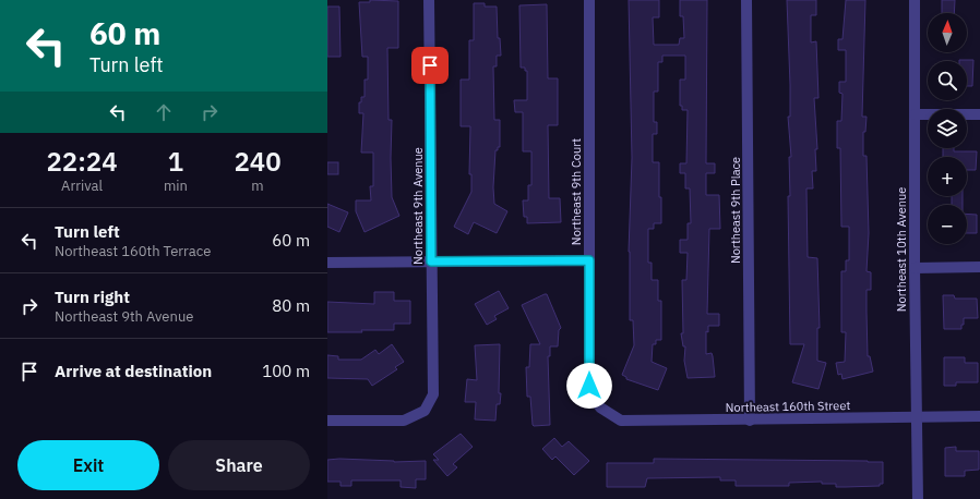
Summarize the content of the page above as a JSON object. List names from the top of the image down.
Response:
{
  "streets": {
    "street": [
      "Northeast 9th Court",
      "Northeast 9th Avenue",
      "Northeast 9th Place",
      "Northeast 10th Avenue",
      "Northeast 160th Street"
    ]
  },
  "crossings": [
    ["Northeast 9th Court", "Northeast 160th Street"],
    ["Northeast 9th Place", "Northeast 160th Street"],
    ["Northeast 10th Avenue", "Northeast 160th Street"]
  ],
  "north": "top",
  "page": {
    "turn": ["60 m", "Turn left"],
    "map_buttons": ["+", "−"],
    "eta": [
      "22:24",
      "Arrival",
      "1",
      "min",
      "240",
      "m"
    ],
    "list": [
      {
        "name": "Turn left",
        "note": "Northeast 160th Terrace",
        "value": "60 m"
      },
      {
        "name": "Turn right",
        "note": "Northeast 9th Avenue",
        "value": "80 m"
      },
      {
        "name": "Arrive at destination",
        "value": "100 m"
      }
    ],
    "buttons": ["Exit", "Share"]
  }
}
